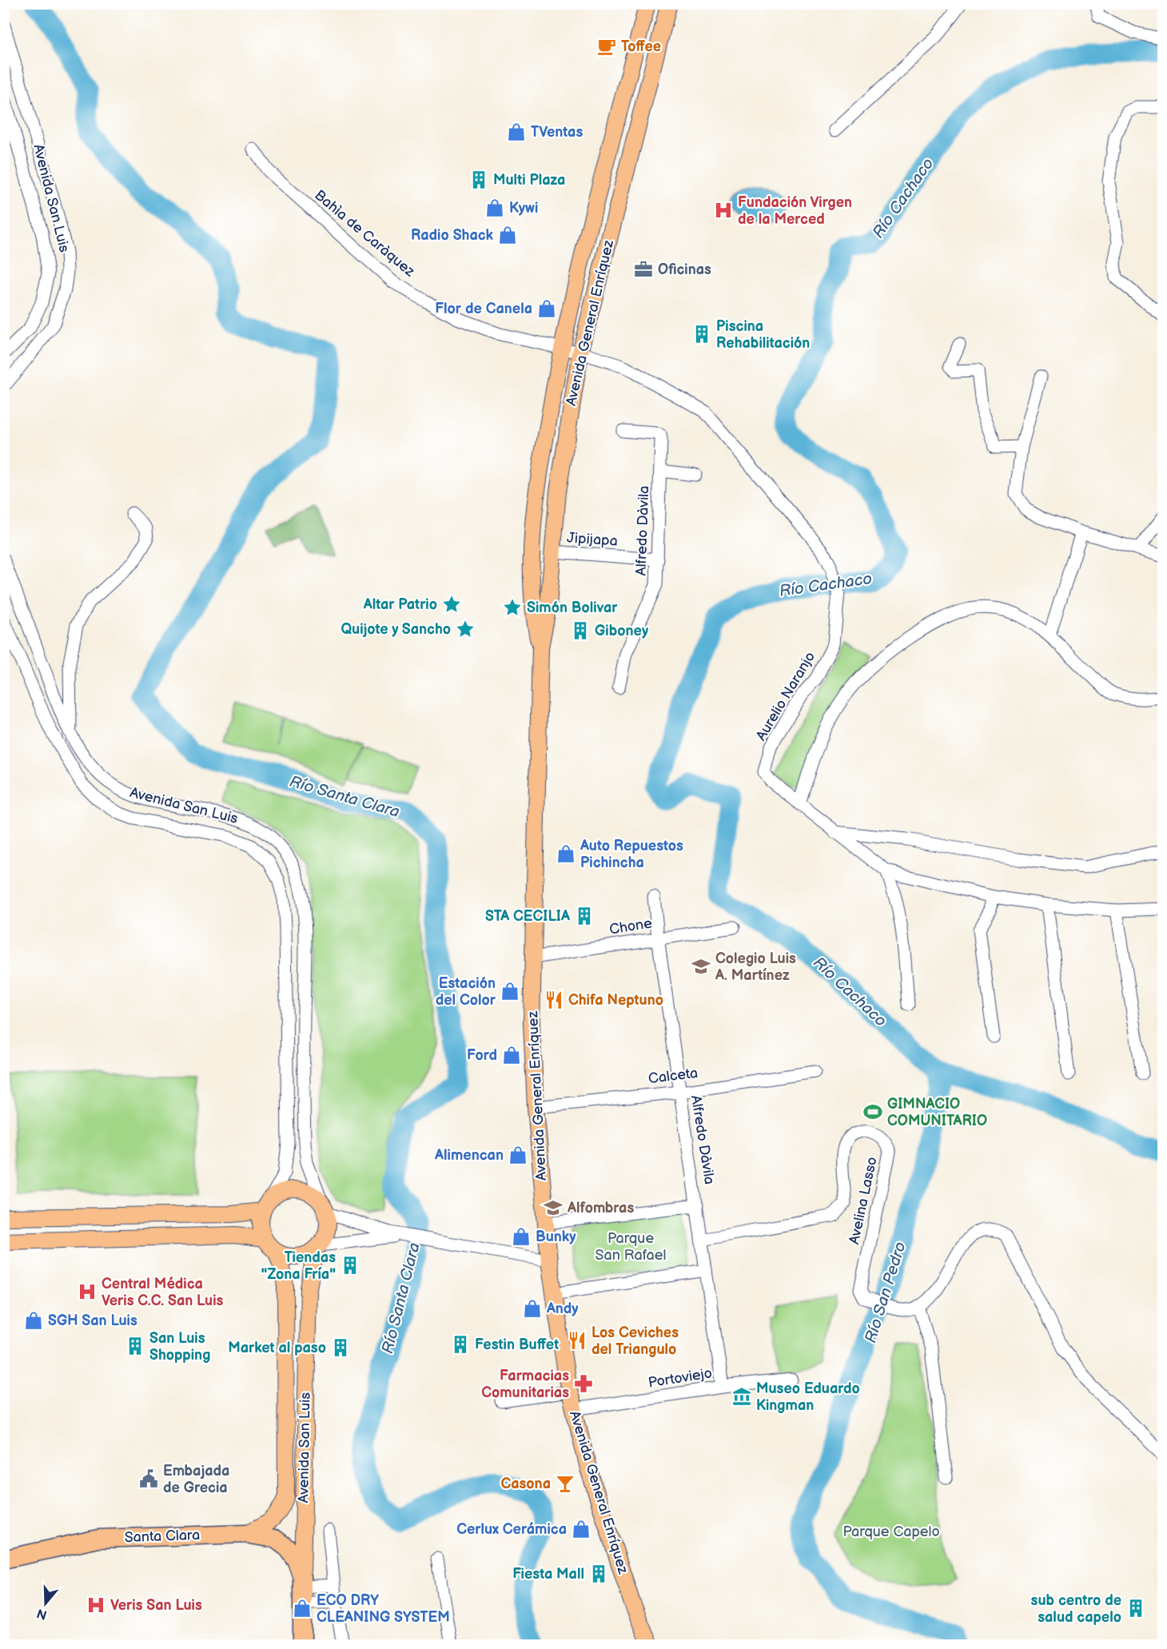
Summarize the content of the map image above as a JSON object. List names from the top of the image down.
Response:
{
  "streets": {
    "highway": ["Avenida San Luis", "Santa Clara"],
    "main road": ["Avenida General Enríquez"],
    "street": [
      "Bahìa de Caràquez",
      "Alfredo Dàvila",
      "Jipijapa",
      "Aurelio Naranjo",
      "Chone",
      "Calceta",
      "Avelina Lasso",
      "Portoviejo"
    ]
  },
  "crossings": [
    ["Avenida San Luis", "Santa Clara"],
    ["Bahìa de Caràquez", "Avenida General Enríquez"],
    ["Bahìa de Caràquez", "Aurelio Naranjo"],
    ["Avenida General Enríquez", "Jipijapa"],
    ["Avenida General Enríquez", "Aurelio Naranjo"],
    ["Avenida General Enríquez", "Chone"],
    ["Avenida General Enríquez", "Calceta"],
    ["Avenida General Enríquez", "Portoviejo"],
    ["Alfredo Dàvila", "Jipijapa"],
    ["Alfredo Dàvila", "Chone"],
    ["Alfredo Dàvila", "Calceta"],
    ["Alfredo Dàvila", "Avelina Lasso"],
    ["Alfredo Dàvila", "Portoviejo"]
  ],
  "water": ["Río Cachaco", "Río Santa Clara", "Río San Pedro"],
  "parks": ["Parque San Rafael", "Parque Capelo"],
  "places": {
    "cafe": ["Toffee"],
    "shop": [
      "TVentas",
      "Kywi",
      "Radio Shack",
      "Flor de Canela",
      "Auto Repuestos Pichincha",
      "Estación del Color",
      "Ford",
      "Alimencan",
      "Bunky",
      "Andy",
      "SGH San Luis",
      "Cerlux Cerámica",
      "ECO DRY CLEANING SYSTEM"
    ],
    "building": [
      "Multi Plaza",
      "Piscina Rehabilitación",
      "Giboney",
      "STA CECILIA",
      "Tiendas \"Zona Fría\"",
      "Festin Buffet",
      "San Luis Shopping",
      "Market al paso",
      "Fiesta Mall",
      "sub centro de salud capelo"
    ],
    "hospital": ["Fundación Virgen de la Merced", "Central Médica Veris C.C. San Luis", "Veris San Luis"],
    "office": ["Oficinas"],
    "place": ["Altar Patrio", "Simón Bolivar", "Quijote y Sancho"],
    "school or university": ["Colegio Luis A. Martínez", "Alfombras"],
    "restaurant": ["Chifa Neptuno", "Los Ceviches del Triangulo"],
    "sports": ["GIMNACIO COMUNITARIO"],
    "pharmacy": ["Farmacias Comunitarias"],
    "museum": ["Museo Eduardo Kingman"],
    "public building": ["Embajada de Grecia"],
    "bar": ["Casona"]
  },
  "north": "bottom"
}
